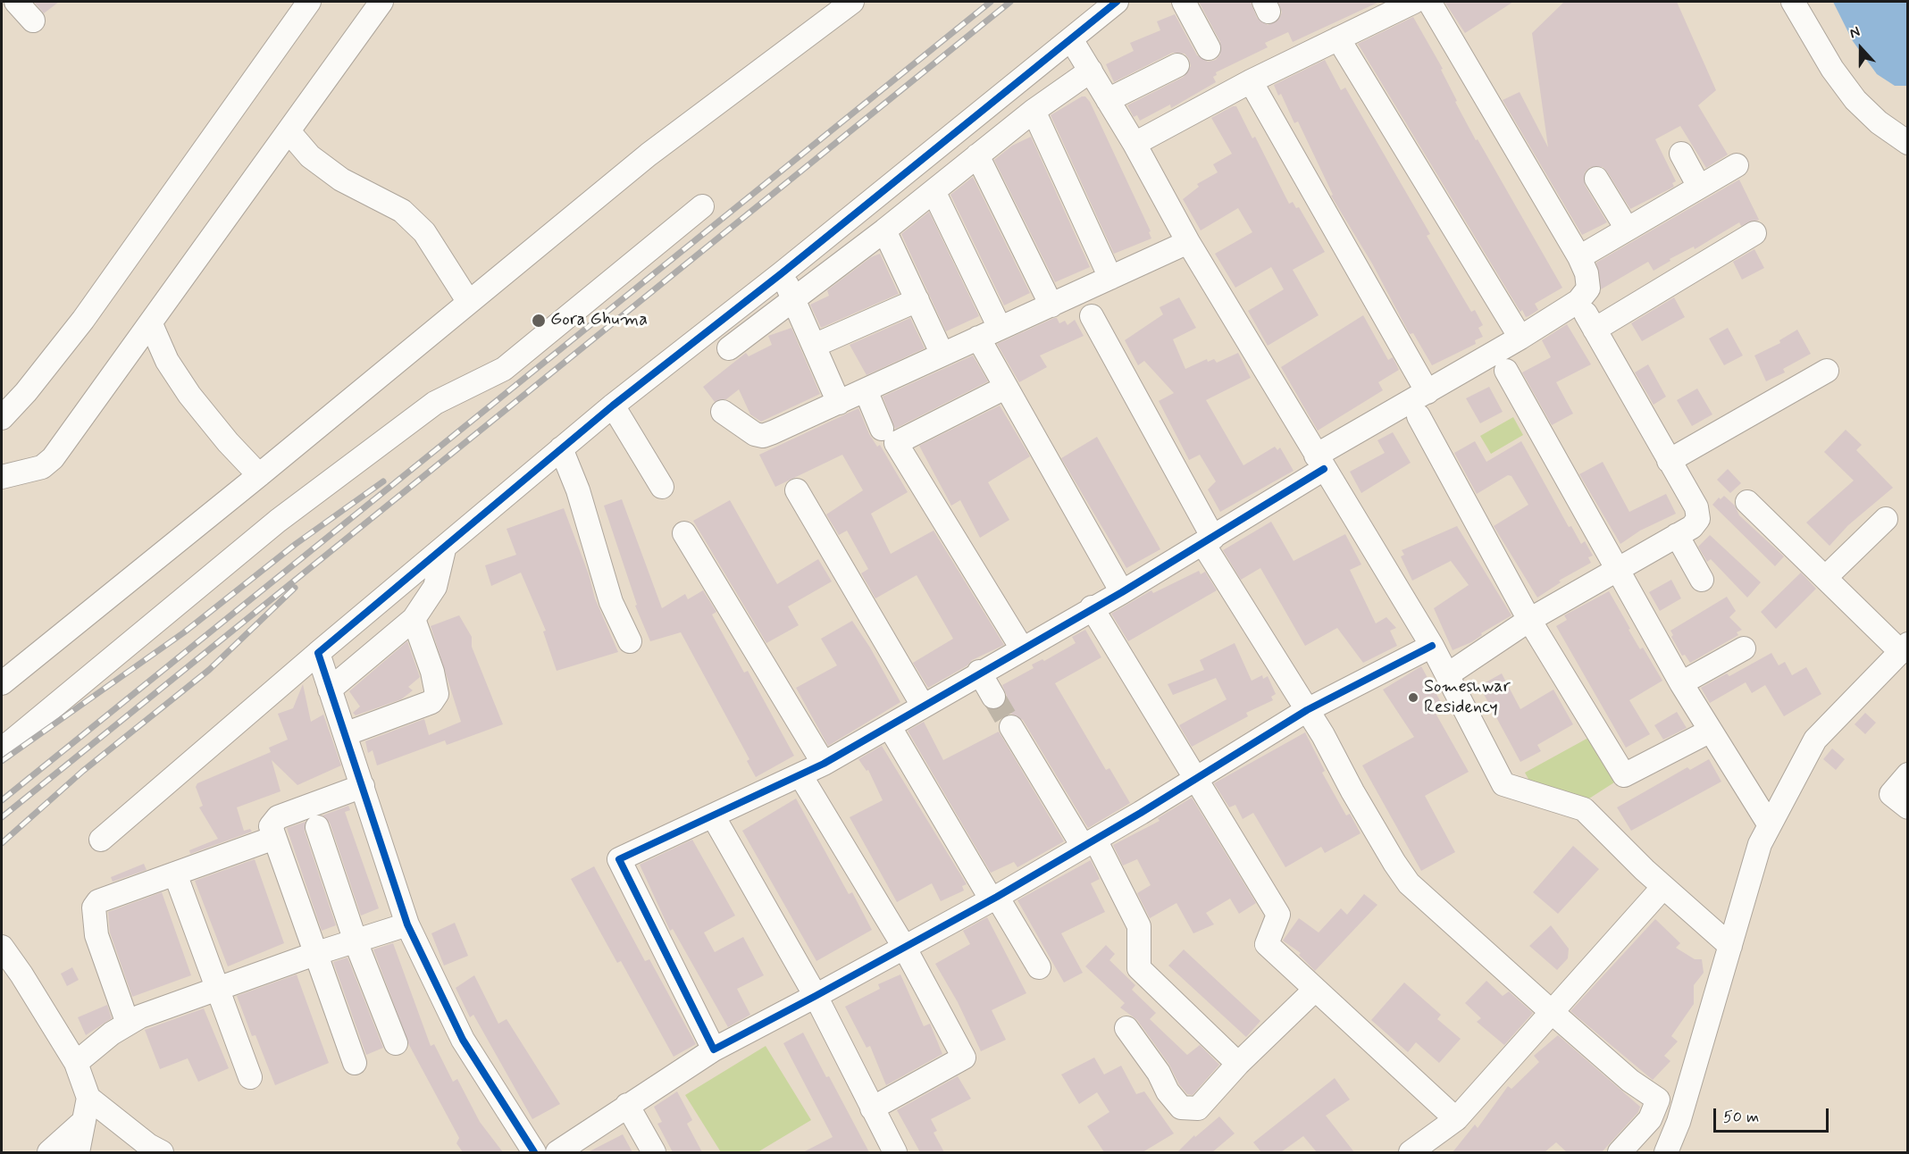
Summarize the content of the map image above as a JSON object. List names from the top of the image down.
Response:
{
  "places": ["Gora Ghuma", "Someshwar Residency"],
  "scale_bar": "50 m",
  "north": "top"
}
